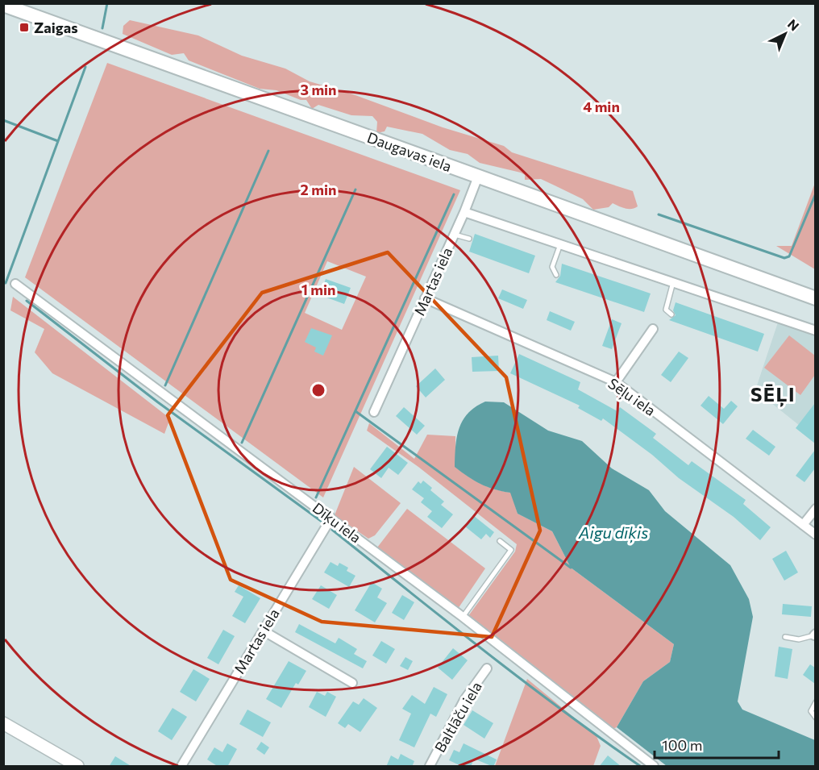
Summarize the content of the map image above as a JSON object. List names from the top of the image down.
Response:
{
  "streets": {
    "main road": ["Daugavas iela"],
    "street": [
      "Martas iela",
      "Sēļu iela",
      "Dīķu iela",
      "Baltlāču iela"
    ]
  },
  "crossings": [
    ["Daugavas iela", "Martas iela"],
    ["Martas iela", "Sēļu iela"],
    ["Martas iela", "Dīķu iela"]
  ],
  "districts": ["SĒĻI"],
  "water": ["Aigu dīķis"],
  "places": {
    "transit": ["Zaigas"]
  },
  "scale_bar": "100 m",
  "north": "top right",
  "rings": [
    "3 min",
    "4 min",
    "2 min",
    "1 min"
  ]
}
